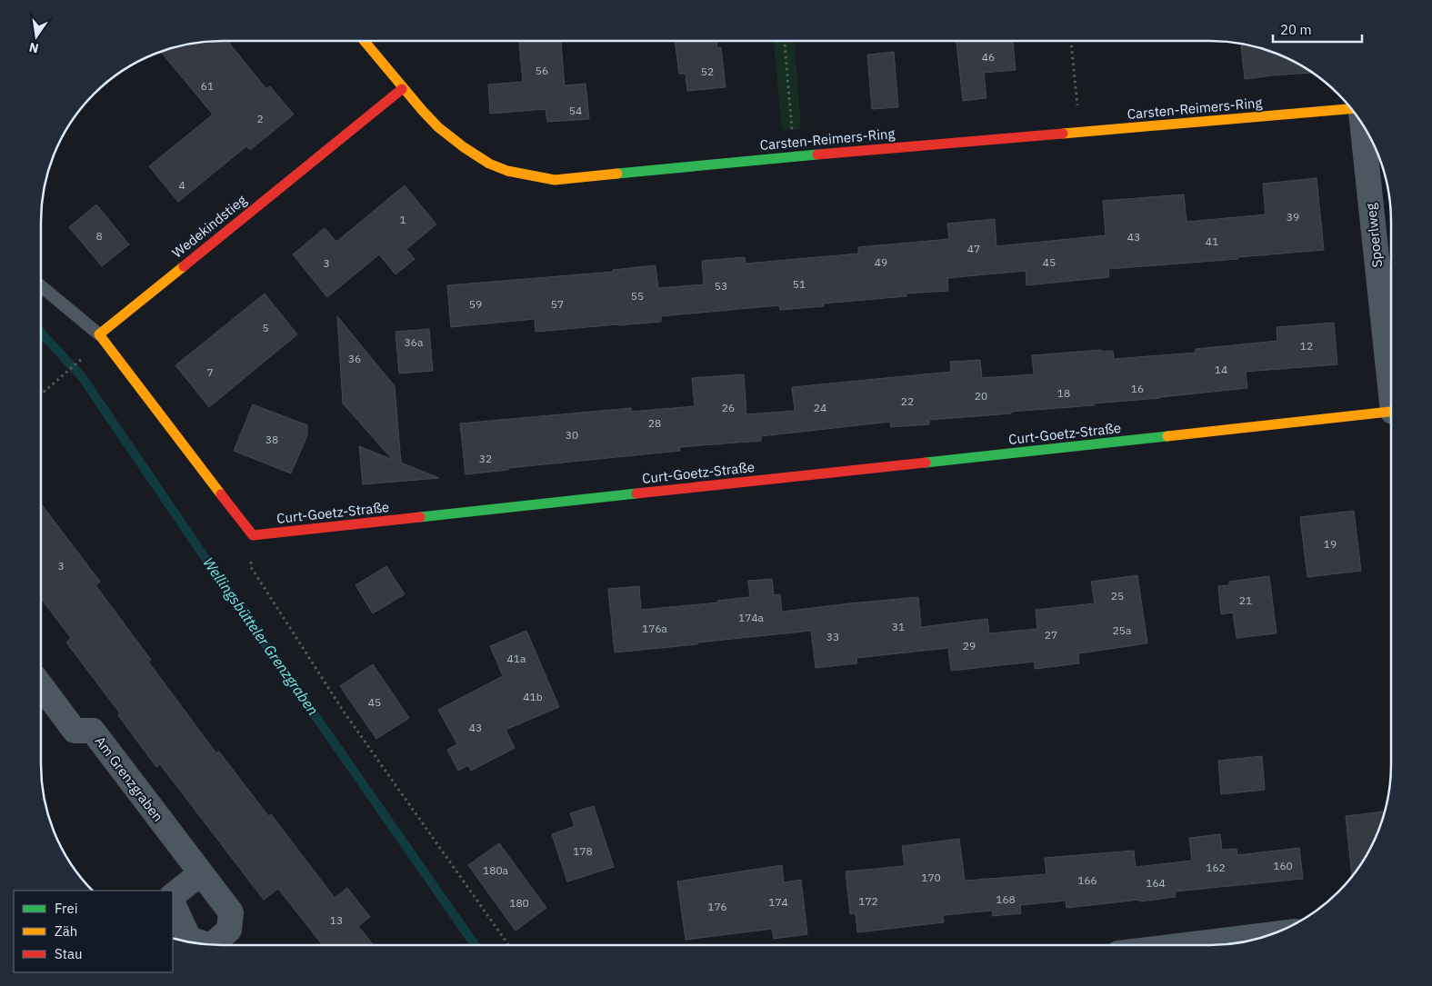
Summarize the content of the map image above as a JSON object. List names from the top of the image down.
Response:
{
  "streets": {
    "street": [
      "Carsten-Reimers-Ring",
      "Wedekindstieg",
      "Spoerlweg",
      "Curt-Goetz-Straße",
      "Am Grenzgraben"
    ]
  },
  "crossings": [
    ["Carsten-Reimers-Ring", "Wedekindstieg"]
  ],
  "water": ["Wellingsbütteler Grenzgraben"],
  "house_numbers": [
    "46",
    "56",
    "52",
    "61",
    "54",
    "2",
    "4",
    "39",
    "1",
    "8",
    "43",
    "41",
    "47",
    "49",
    "45",
    "3",
    "51",
    "53",
    "55",
    "59",
    "57",
    "5",
    "36a",
    "12",
    "36",
    "14",
    "7",
    "16",
    "18",
    "20",
    "22",
    "26",
    "24",
    "28",
    "30",
    "38",
    "32",
    "19",
    "3",
    "25",
    "21",
    "174a",
    "31",
    "176a",
    "25a",
    "27",
    "33",
    "29",
    "41a",
    "41b",
    "45",
    "43",
    "178",
    "160",
    "162",
    "180a",
    "170",
    "166",
    "164",
    "168",
    "172",
    "174",
    "180",
    "176",
    "13"
  ],
  "legend": ["Frei", "Zäh", "Stau"],
  "scale_bar": "20 m",
  "north": "bottom"
}
